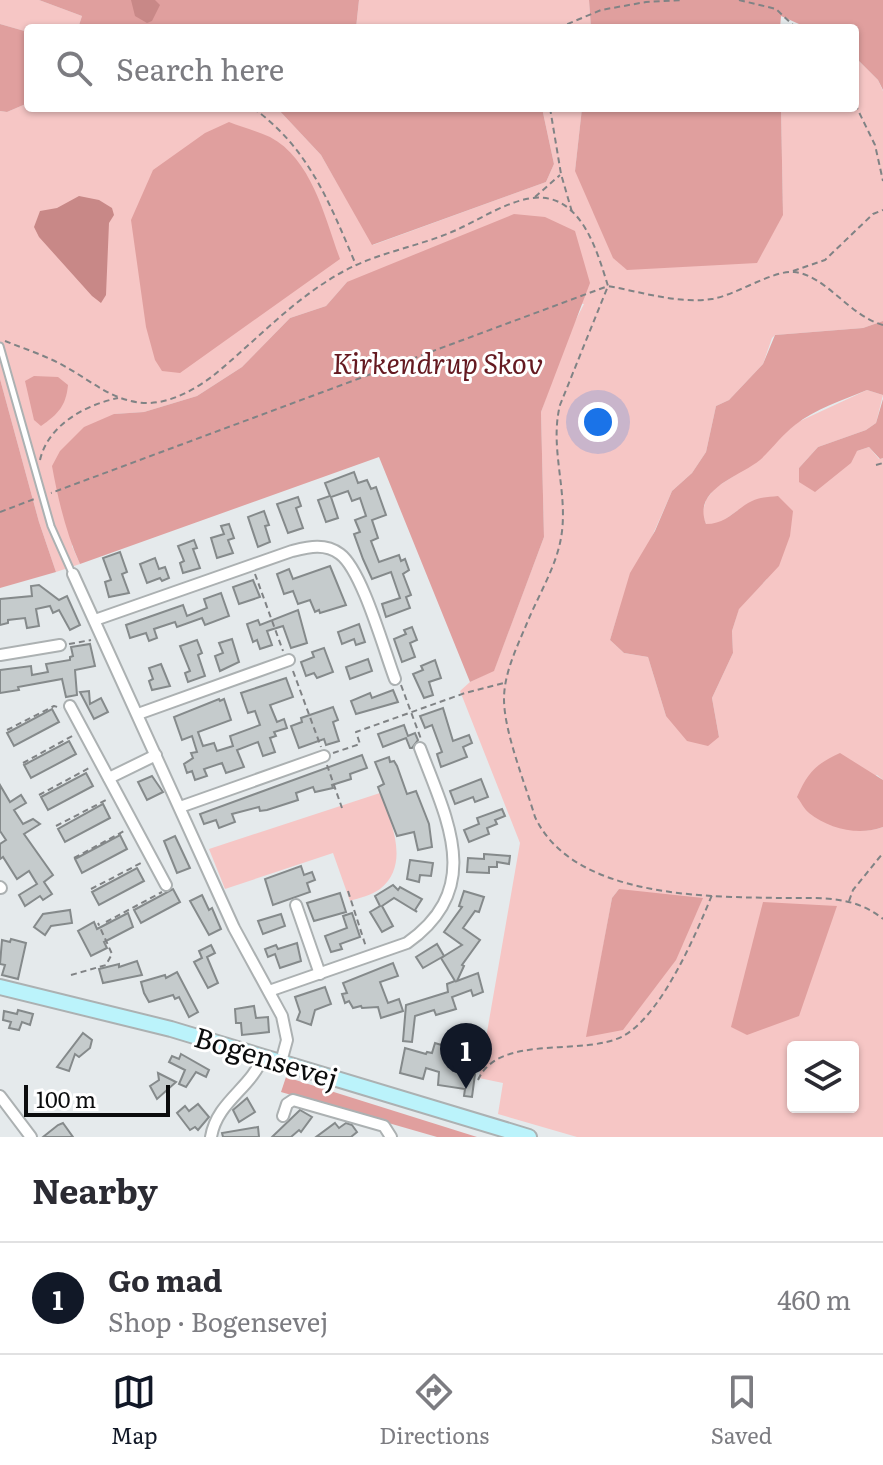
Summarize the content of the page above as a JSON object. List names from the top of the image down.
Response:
{
  "streets": {
    "main road": ["Bogensevej"]
  },
  "parks": ["Kirkendrup Skov"],
  "scale_bar": "100 m",
  "page": {
    "search": "Search here",
    "pins": "1",
    "scale": "100 m",
    "heading": "Nearby",
    "list": [
      {
        "mark": "1",
        "name": "Go mad",
        "note": "Shop · Bogensevej",
        "value": "460 m"
      }
    ],
    "nav": ["Map", "Directions", "Saved"]
  }
}
